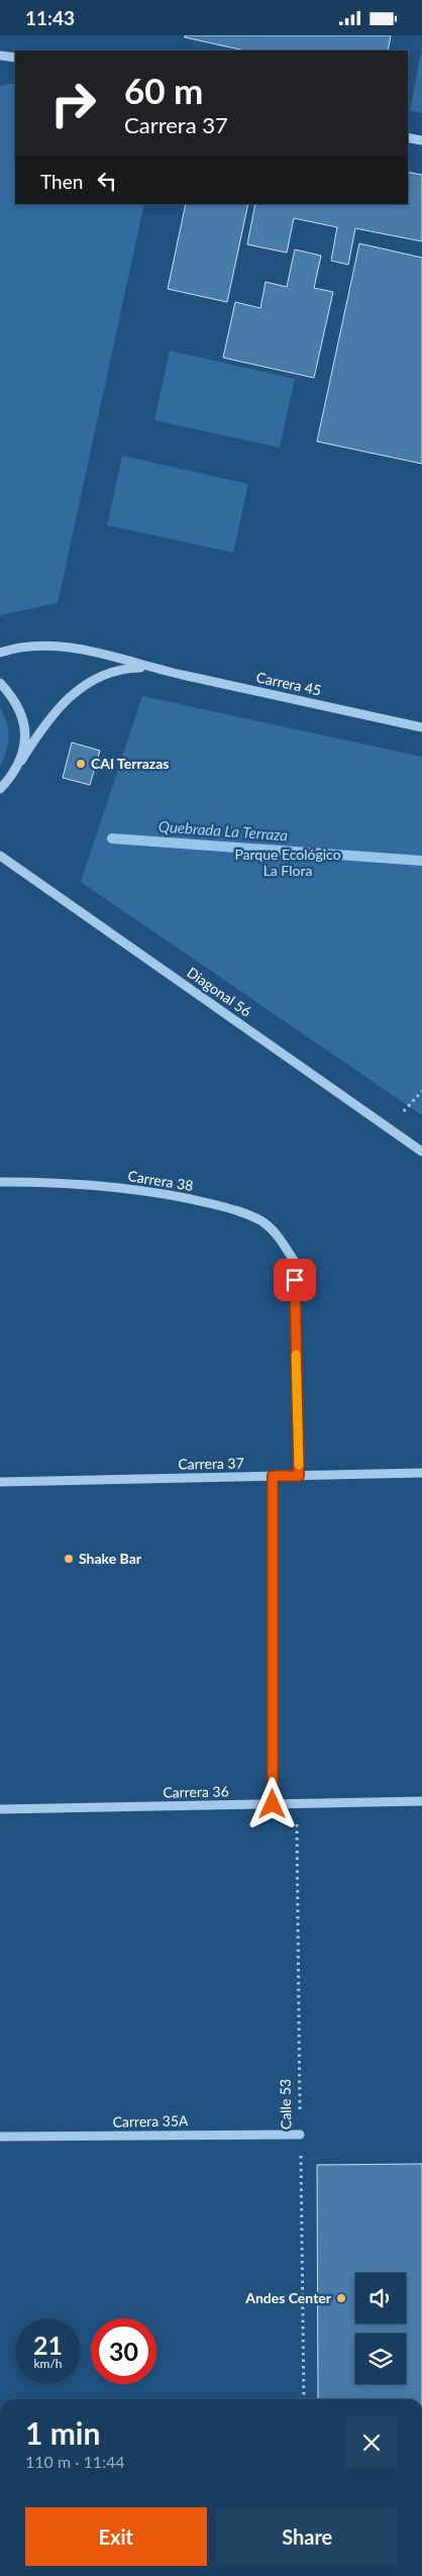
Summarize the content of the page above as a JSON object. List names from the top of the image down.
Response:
{
  "streets": {
    "street": [
      "Carrera 45",
      "Diagonal 56",
      "Carrera 38",
      "Carrera 37",
      "Carrera 36",
      "Carrera 35A"
    ],
    "path": ["Calle 53"]
  },
  "crossings": [
    ["Carrera 38", "Carrera 37"],
    ["Carrera 36", "Calle 53"],
    ["Calle 53", "Carrera 35A"]
  ],
  "water": ["Quebrada La Terraza"],
  "parks": ["Parque Ecológico La Flora"],
  "places": ["CAI Terrazas", "Shake Bar", "Andes Center"],
  "page": {
    "status": "11:43",
    "turn": ["60 m", "Carrera 37"],
    "then": "Then",
    "speed": "21 km/h",
    "limit": "30",
    "heading": ["1 min", "110 m · 11:44"],
    "buttons": ["Exit", "Share"]
  }
}
